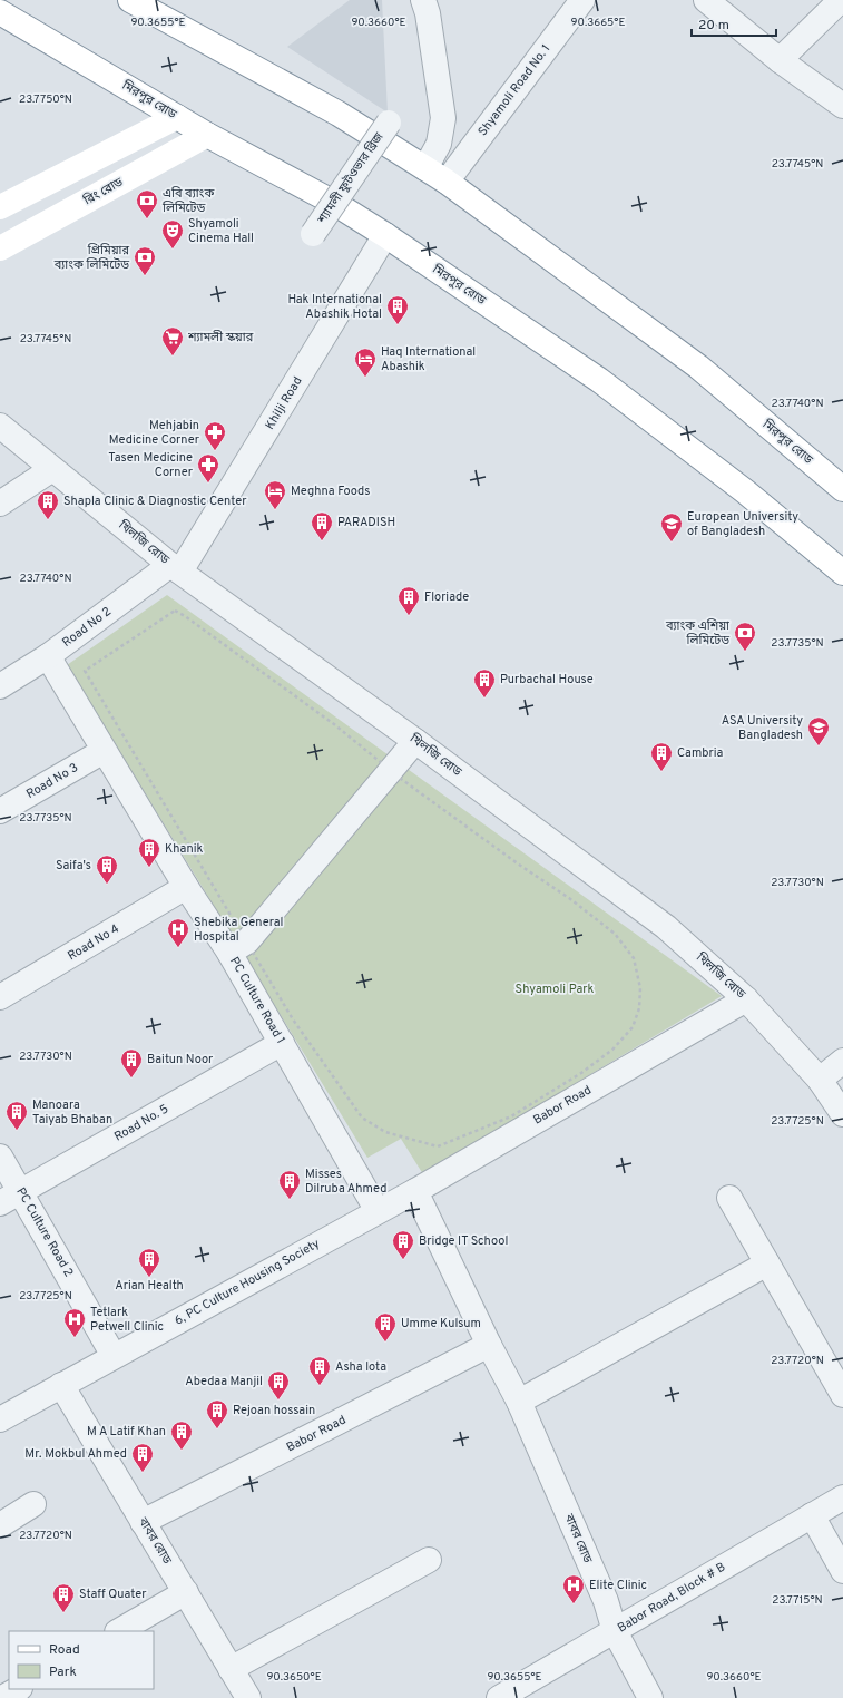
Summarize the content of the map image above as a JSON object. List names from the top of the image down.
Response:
{
  "streets": {
    "main road": ["মিরপুর রোড", "রিং রোড"],
    "street": [
      "Shyamoli Road No. 1",
      "শ্যামলী ফুটওভার ব্রিজ",
      "Khilji Road",
      "খিলজি রোড",
      "Road No 2",
      "Road No 3",
      "Road No 4",
      "PC Culture Road 1",
      "Babor Road",
      "Road No. 5",
      "PC Culture Road 2",
      "6, PC Culture Housing Society",
      "বাবর রোড",
      "Babor Road, Block # B"
    ]
  },
  "crossings": [
    ["Shyamoli Road No. 1", "মিরপুর রোড"],
    ["মিরপুর রোড", "শ্যামলী ফুটওভার ব্রিজ"],
    ["মিরপুর রোড", "রিং রোড"],
    ["মিরপুর রোড", "Khilji Road"],
    ["Khilji Road", "খিলজি রোড"],
    ["Khilji Road", "Road No 2"],
    ["খিলজি রোড", "Road No 2"],
    ["খিলজি রোড", "Babor Road"],
    ["Road No 2", "PC Culture Road 1"],
    ["Road No 3", "PC Culture Road 1"],
    ["Road No 4", "PC Culture Road 1"],
    ["PC Culture Road 1", "Babor Road"],
    ["PC Culture Road 1", "Road No. 5"],
    ["PC Culture Road 1", "6, PC Culture Housing Society"],
    ["Babor Road", "6, PC Culture Housing Society"],
    ["Babor Road", "বাবর রোড"],
    ["Road No. 5", "PC Culture Road 2"],
    ["PC Culture Road 2", "6, PC Culture Housing Society"],
    ["6, PC Culture Housing Society", "বাবর রোড"],
    ["বাবর রোড", "Babor Road, Block # B"]
  ],
  "parks": ["Shyamoli Park"],
  "places": {
    "bank": ["এবি ব্যাংক লিমিটেড", "প্রিমিয়ার ব্যাংক লিমিটেড", "ব্যাংক এশিয়া লিমিটেড"],
    "theatre": ["Shyamoli Cinema Hall"],
    "building": [
      "Hak International Abashik Hotal",
      "Shapla Clinic & Diagnostic Center",
      "PARADISH",
      "Floriade",
      "Purbachal House",
      "Cambria",
      "Khanik",
      "Saifa's",
      "Baitun Noor",
      "Manoara Taiyab Bhaban",
      "Misses Dilruba Ahmed",
      "Bridge IT School",
      "Arian Health",
      "Umme Kulsum",
      "Asha lota",
      "Abedaa Manjil",
      "Rejoan hossain",
      "M A Latif Khan",
      "Mr. Mokbul Ahmed",
      "Staff Quater"
    ],
    "supermarket": ["শ্যামলী স্কয়ার"],
    "hotel": ["Haq International Abashik", "Meghna Foods"],
    "pharmacy": ["Mehjabin Medicine Corner", "Tasen Medicine Corner"],
    "school or university": ["European University of Bangladesh", "ASA University Bangladesh"],
    "hospital": ["Shebika General Hospital", "Tetlark Petwell Clinic", "Elite Clinic"]
  },
  "legend": ["Road", "Park"],
  "scale_bar": "20 m",
  "coordinates": [
    "90.3655°E",
    "90.3660°E",
    "90.3665°E",
    "23.7750°N",
    "23.7745°N",
    "23.7740°N",
    "23.7735°N",
    "23.7730°N",
    "23.7725°N",
    "23.7720°N",
    "23.7715°N",
    "90.3650°E"
  ]
}
